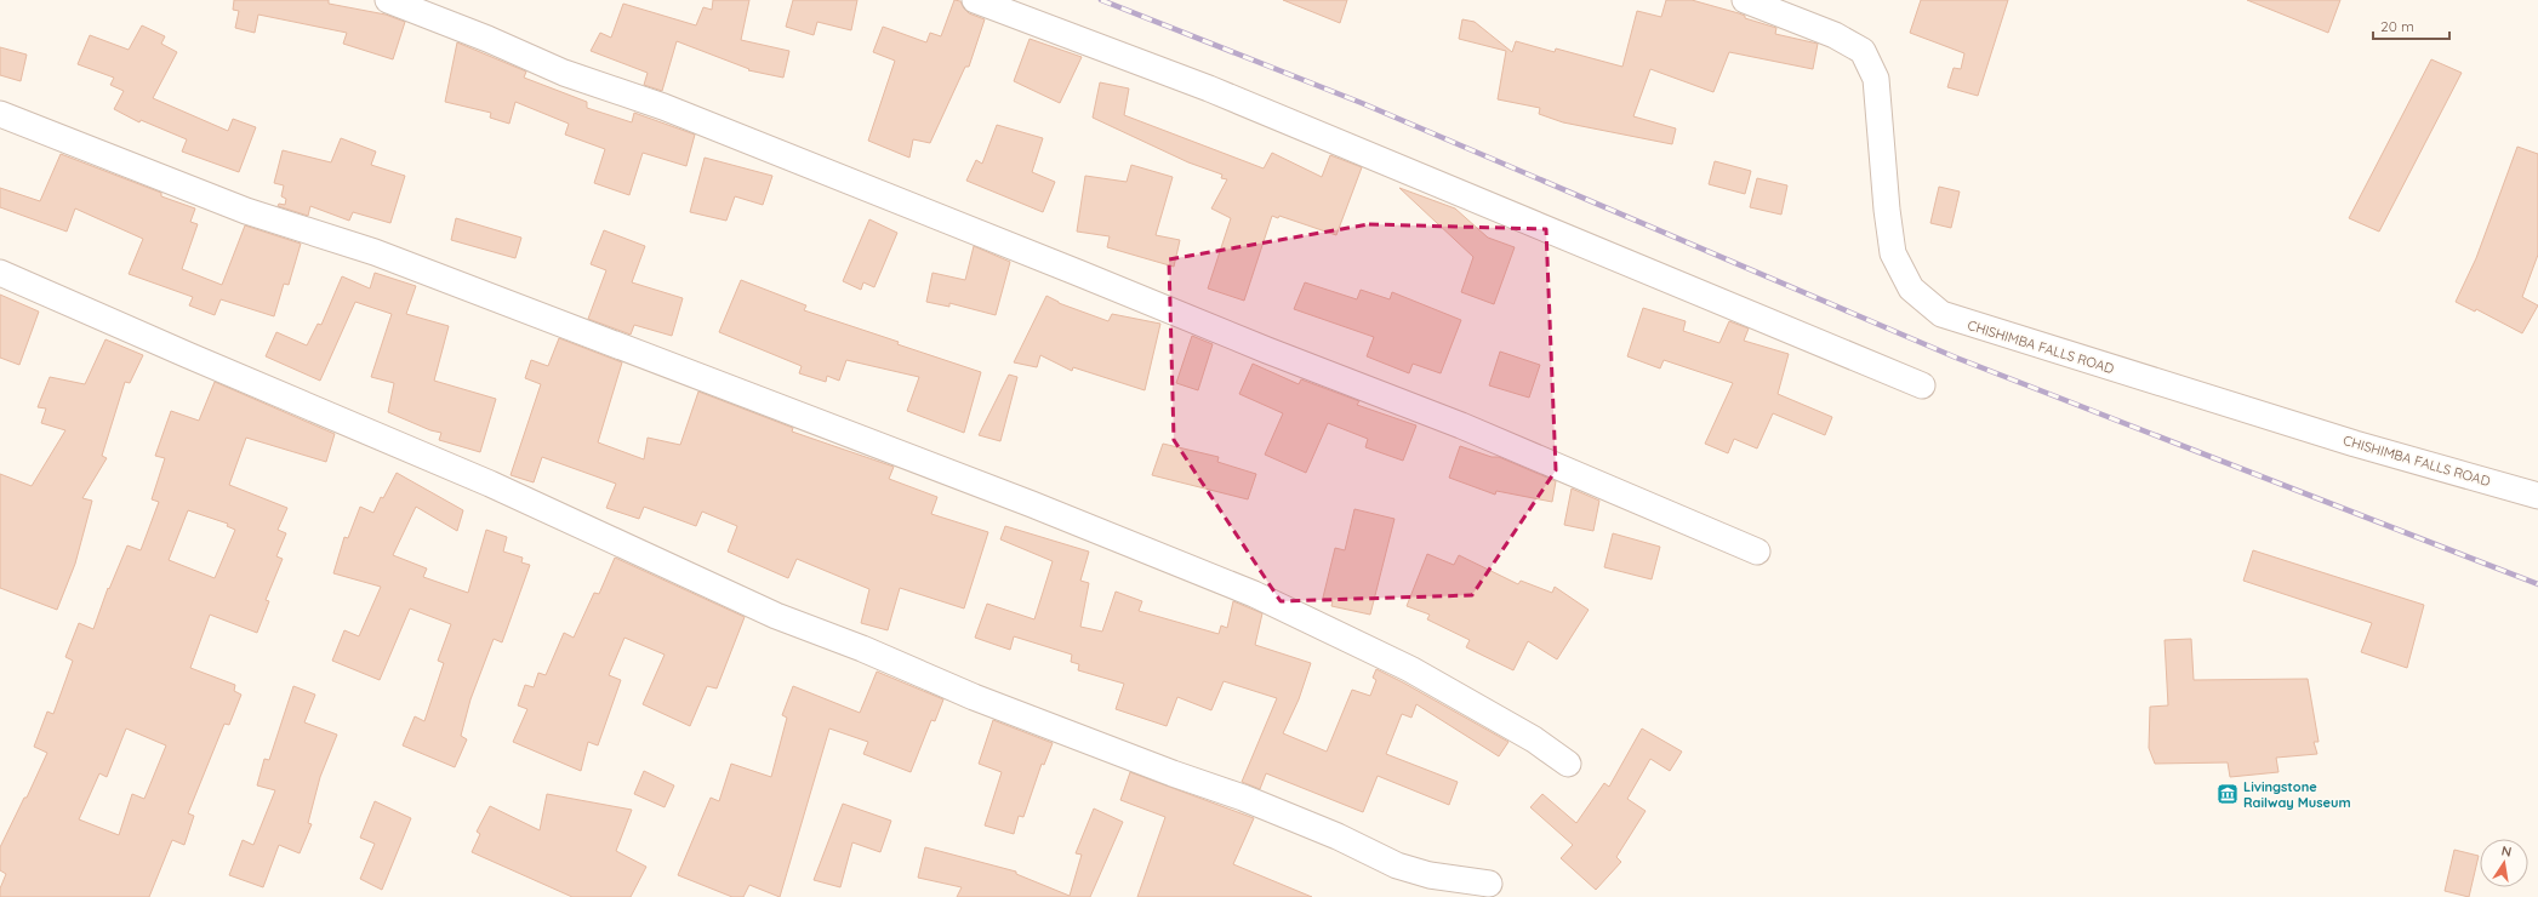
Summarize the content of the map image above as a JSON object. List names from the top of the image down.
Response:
{
  "streets": {
    "street": ["CHISHIMBA FALLS ROAD"]
  },
  "places": {
    "museum": ["Livingstone Railway Museum"]
  },
  "scale_bar": "20 m",
  "north": "top"
}
